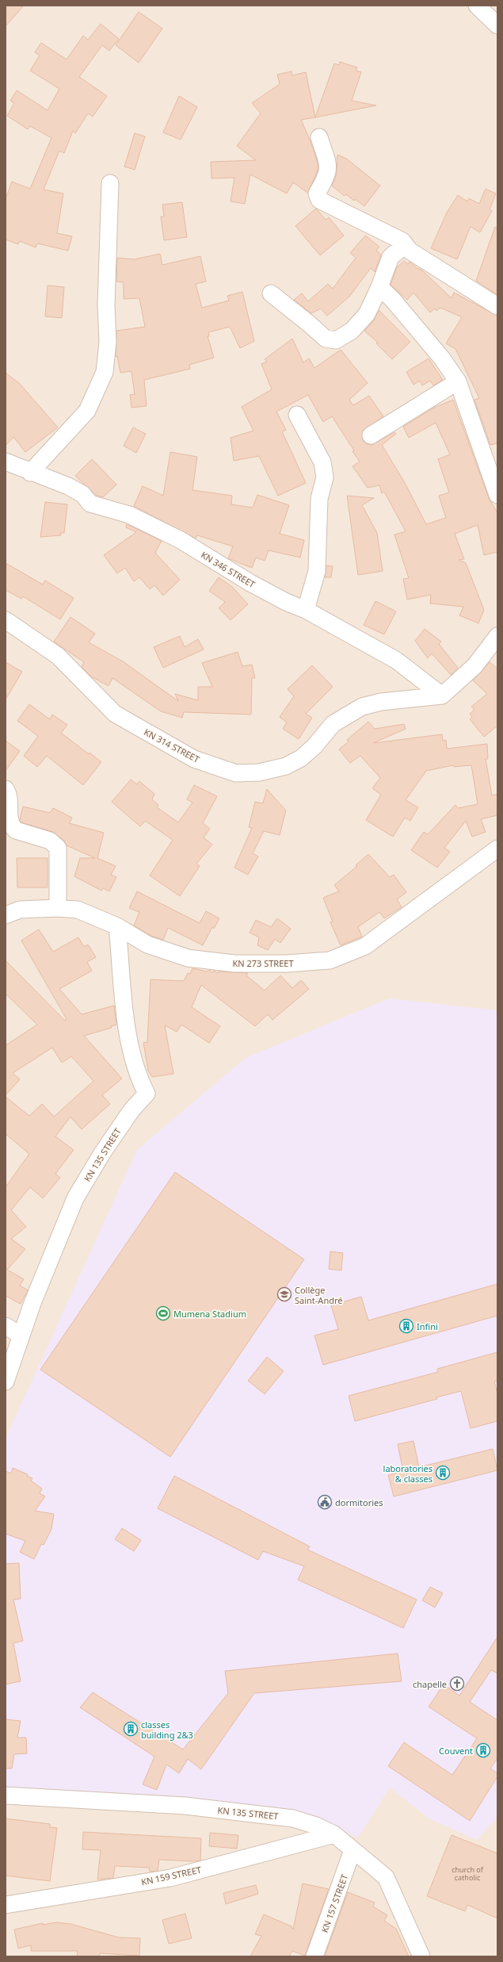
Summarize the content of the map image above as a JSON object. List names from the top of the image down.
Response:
{
  "streets": {
    "street": [
      "KN 346 STREET",
      "KN 314 STREET",
      "KN 273 STREET",
      "KN 135 STREET",
      "KN 159 STREET",
      "KN 157 STREET"
    ]
  },
  "crossings": [
    ["KN 346 STREET", "KN 314 STREET"],
    ["KN 273 STREET", "KN 135 STREET"],
    ["KN 135 STREET", "KN 159 STREET"],
    ["KN 135 STREET", "KN 157 STREET"]
  ],
  "places": {
    "school or university": ["Collège Saint-André"],
    "sports": ["Mumena Stadium"],
    "building": [
      "Infini",
      "laboratories & classes",
      "classes building 2&3",
      "Couvent"
    ],
    "public building": ["dormitories"],
    "church": ["chapelle"]
  },
  "house_numbers": ["church of catholic"]
}
